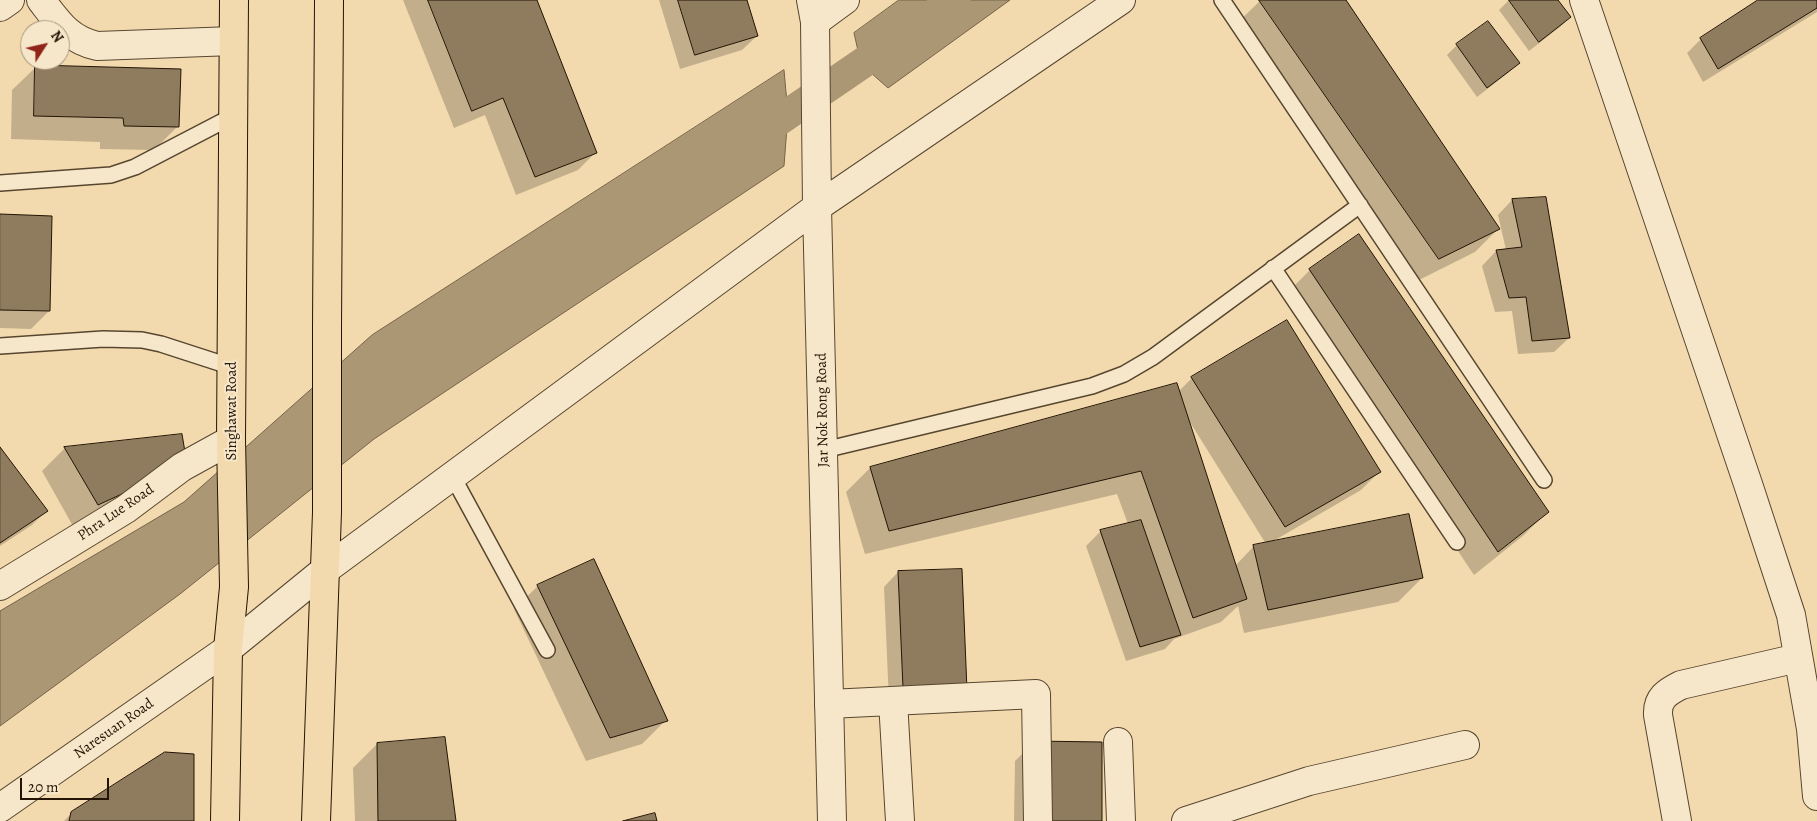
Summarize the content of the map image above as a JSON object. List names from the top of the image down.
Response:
{
  "streets": {
    "main road": ["Singhawat Road"],
    "street": ["Jar Nok Rong Road", "Phra Lue Road", "Naresuan Road"]
  },
  "crossings": [
    ["Jar Nok Rong Road", "Naresuan Road"],
    ["Singhawat Road", "Phra Lue Road"],
    ["Singhawat Road", "Naresuan Road"]
  ],
  "scale_bar": "20 m",
  "north": "top right"
}
